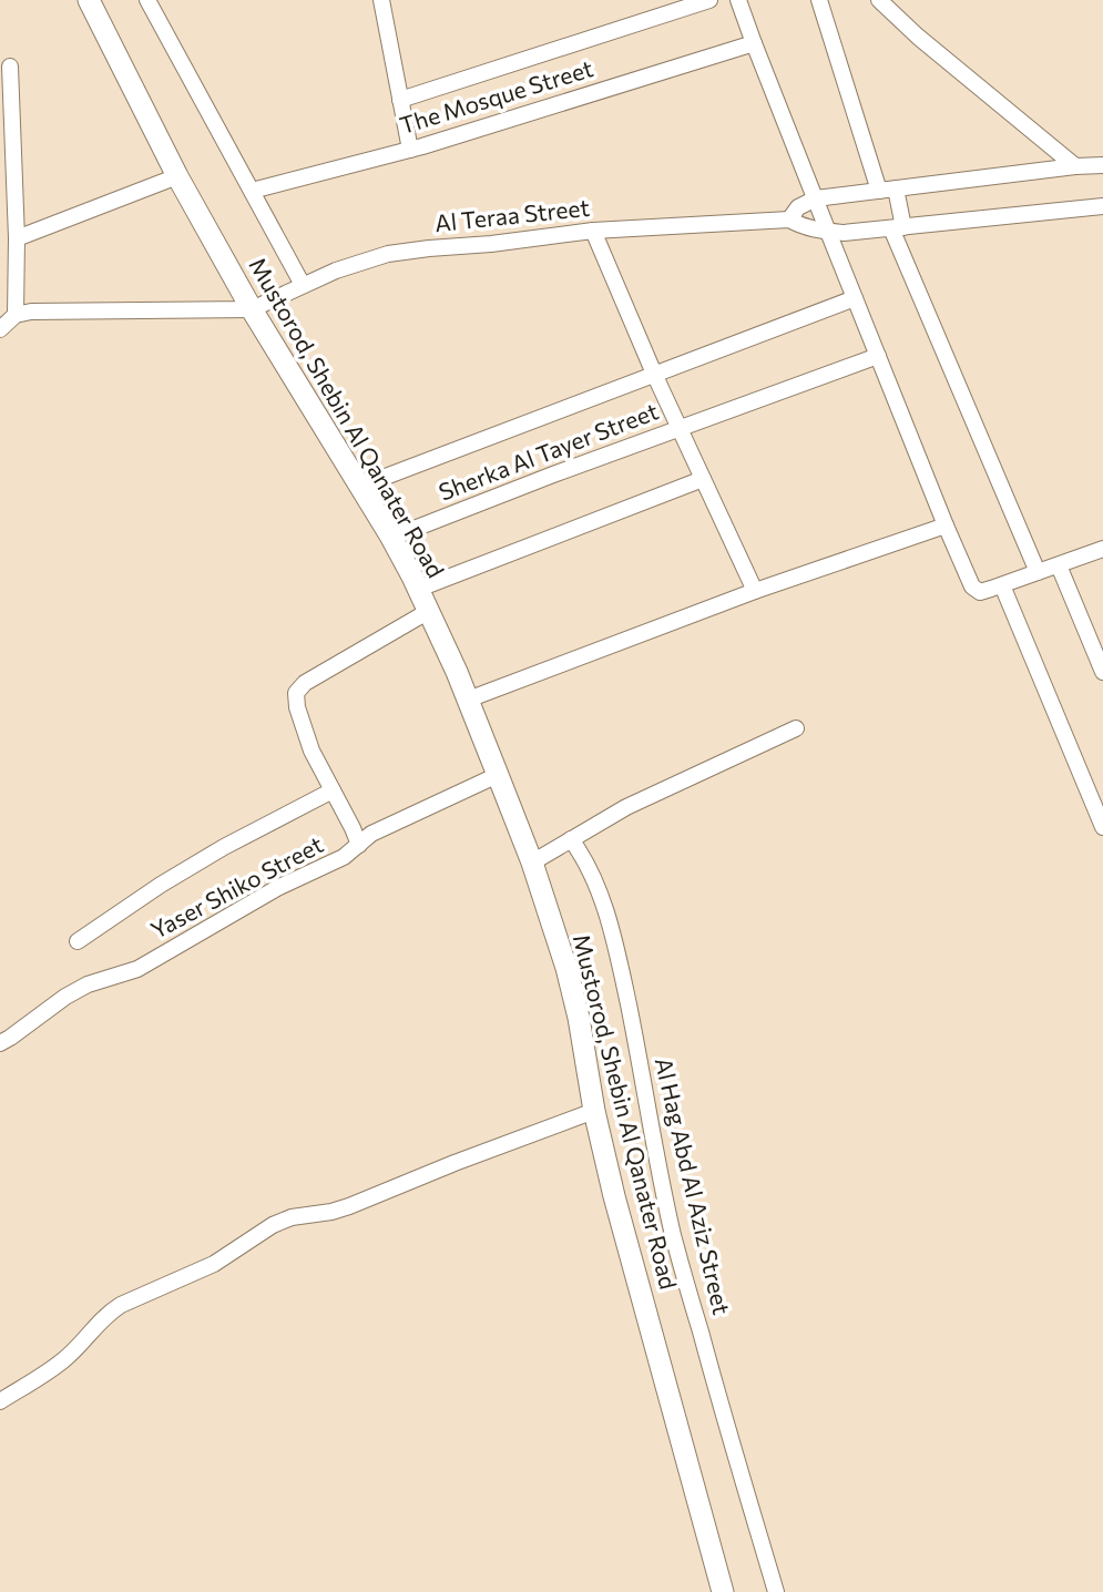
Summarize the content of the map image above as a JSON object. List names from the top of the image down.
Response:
{
  "streets": {
    "main road": ["Mustorod, Shebin Al Qanater Road"],
    "street": [
      "The Mosque Street",
      "Al Teraa Street",
      "Sherka Al Tayer Street",
      "Yaser Shiko Street",
      "Al Hag Abd Al Aziz Street"
    ]
  },
  "crossings": [
    ["Al Teraa Street", "Mustorod, Shebin Al Qanater Road"],
    ["Mustorod, Shebin Al Qanater Road", "Sherka Al Tayer Street"],
    ["Mustorod, Shebin Al Qanater Road", "Yaser Shiko Street"]
  ]
}
